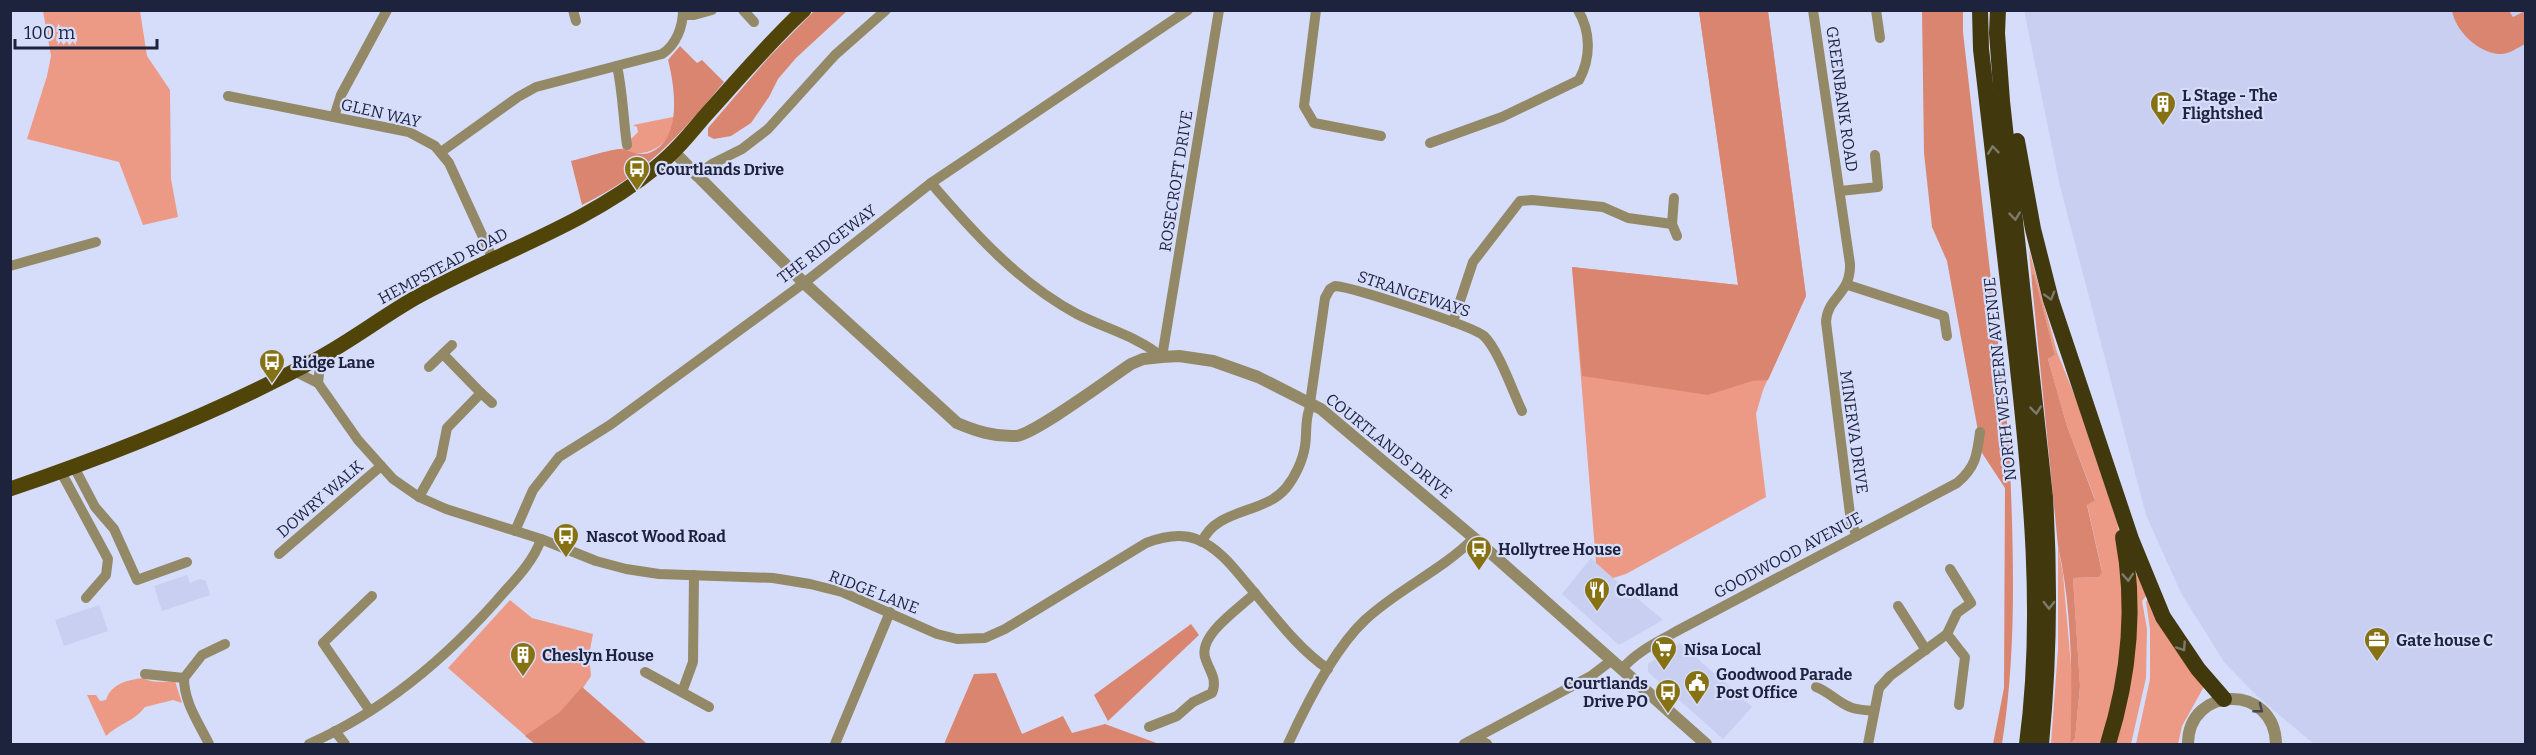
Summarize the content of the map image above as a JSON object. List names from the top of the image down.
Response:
{
  "streets": {
    "highway": ["NORTH WESTERN AVENUE"],
    "main road": ["HEMPSTEAD ROAD"],
    "street": [
      "GREENBANK ROAD",
      "GLEN WAY",
      "ROSECROFT DRIVE",
      "THE RIDGEWAY",
      "STRANGEWAYS",
      "MINERVA DRIVE",
      "COURTLANDS DRIVE",
      "DOWRY WALK",
      "GOODWOOD AVENUE",
      "RIDGE LANE"
    ]
  },
  "crossings": [
    ["GREENBANK ROAD", "MINERVA DRIVE"],
    ["GLEN WAY", "HEMPSTEAD ROAD"],
    ["ROSECROFT DRIVE", "COURTLANDS DRIVE"],
    ["THE RIDGEWAY", "COURTLANDS DRIVE"],
    ["THE RIDGEWAY", "RIDGE LANE"],
    ["HEMPSTEAD ROAD", "COURTLANDS DRIVE"],
    ["HEMPSTEAD ROAD", "RIDGE LANE"],
    ["STRANGEWAYS", "COURTLANDS DRIVE"],
    ["MINERVA DRIVE", "GOODWOOD AVENUE"],
    ["COURTLANDS DRIVE", "GOODWOOD AVENUE"],
    ["DOWRY WALK", "RIDGE LANE"]
  ],
  "places": {
    "building": ["L Stage - The Flightshed", "Cheslyn House"],
    "bus stop": [
      "Courtlands Drive",
      "Ridge Lane",
      "Nascot Wood Road",
      "Hollytree House",
      "Courtlands Drive PO"
    ],
    "restaurant": ["Codland"],
    "office": ["Gate house C"],
    "supermarket": ["Nisa Local"],
    "public building": ["Goodwood Parade Post Office"]
  },
  "scale_bar": "100 m"
}
